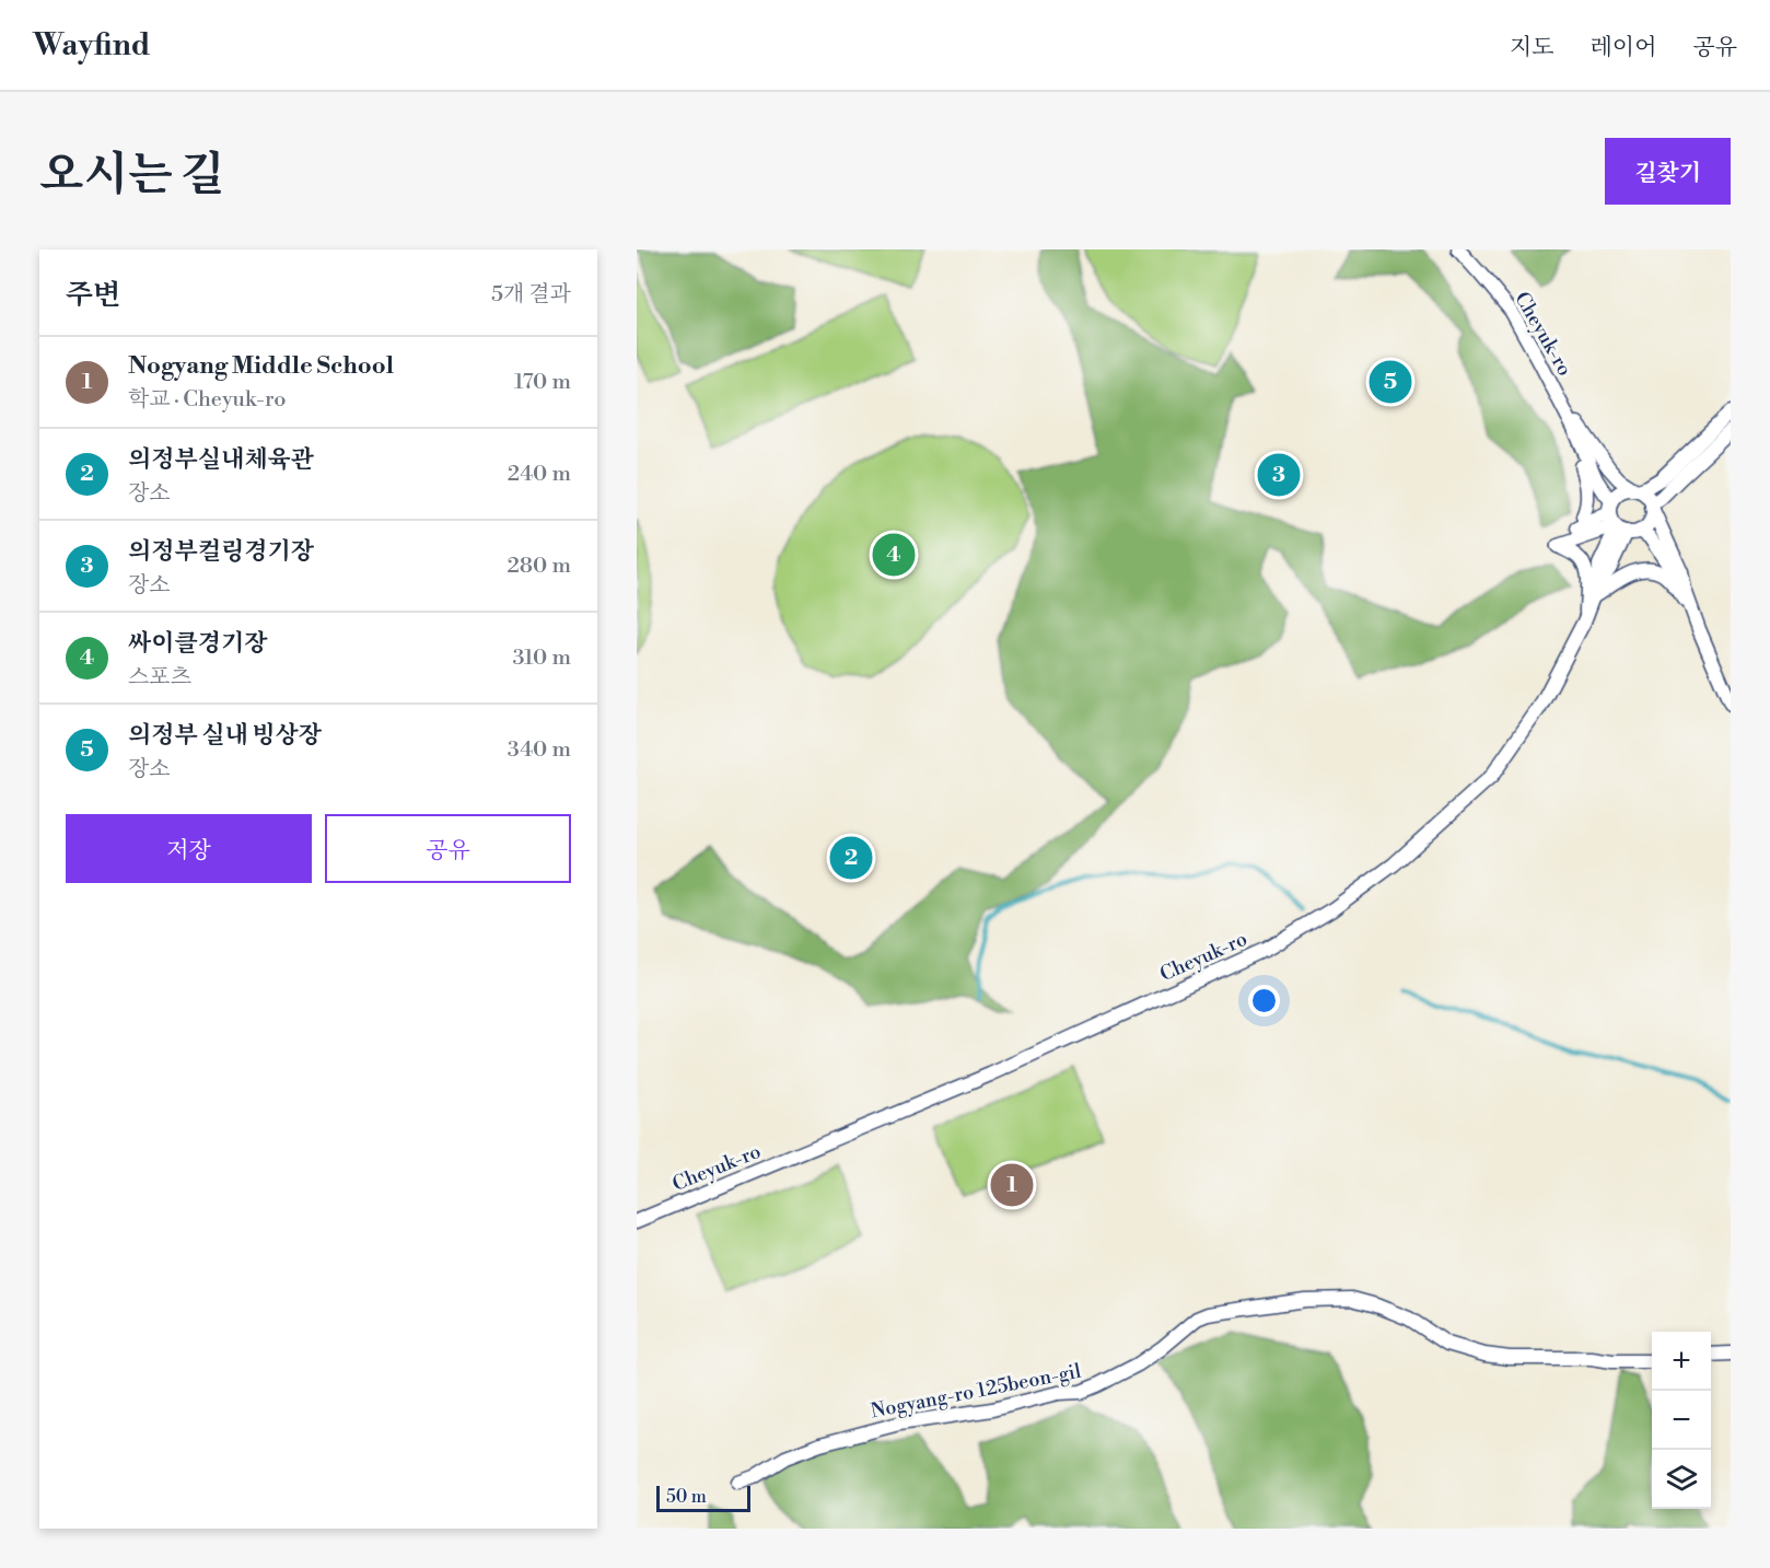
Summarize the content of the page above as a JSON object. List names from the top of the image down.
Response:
{
  "streets": {
    "street": ["Cheyuk-ro", "Nogyang-ro 125beon-gil"]
  },
  "scale_bar": "50 m",
  "page": {
    "header": "Wayfind",
    "nav": ["지도", "레이어", "공유"],
    "title": "오시는 길",
    "buttons": [
      "길찾기",
      ["저장", "공유"]
    ],
    "heading": ["주변", "5개 결과"],
    "list": [
      {
        "mark": "1",
        "name": "Nogyang Middle School",
        "note": "학교 · Cheyuk-ro",
        "value": "170 m"
      },
      {
        "mark": "2",
        "name": "의정부실내체육관",
        "note": "장소",
        "value": "240 m"
      },
      {
        "mark": "3",
        "name": "의정부컬링경기장",
        "note": "장소",
        "value": "280 m"
      },
      {
        "mark": "4",
        "name": "싸이클경기장",
        "note": "스포츠",
        "value": "310 m"
      },
      {
        "mark": "5",
        "name": "의정부 실내 빙상장",
        "note": "장소",
        "value": "340 m"
      }
    ],
    "pins": [
      "5",
      "3",
      "4",
      "2",
      "1"
    ],
    "map_buttons": ["+", "−"],
    "scale": "50 m"
  }
}
